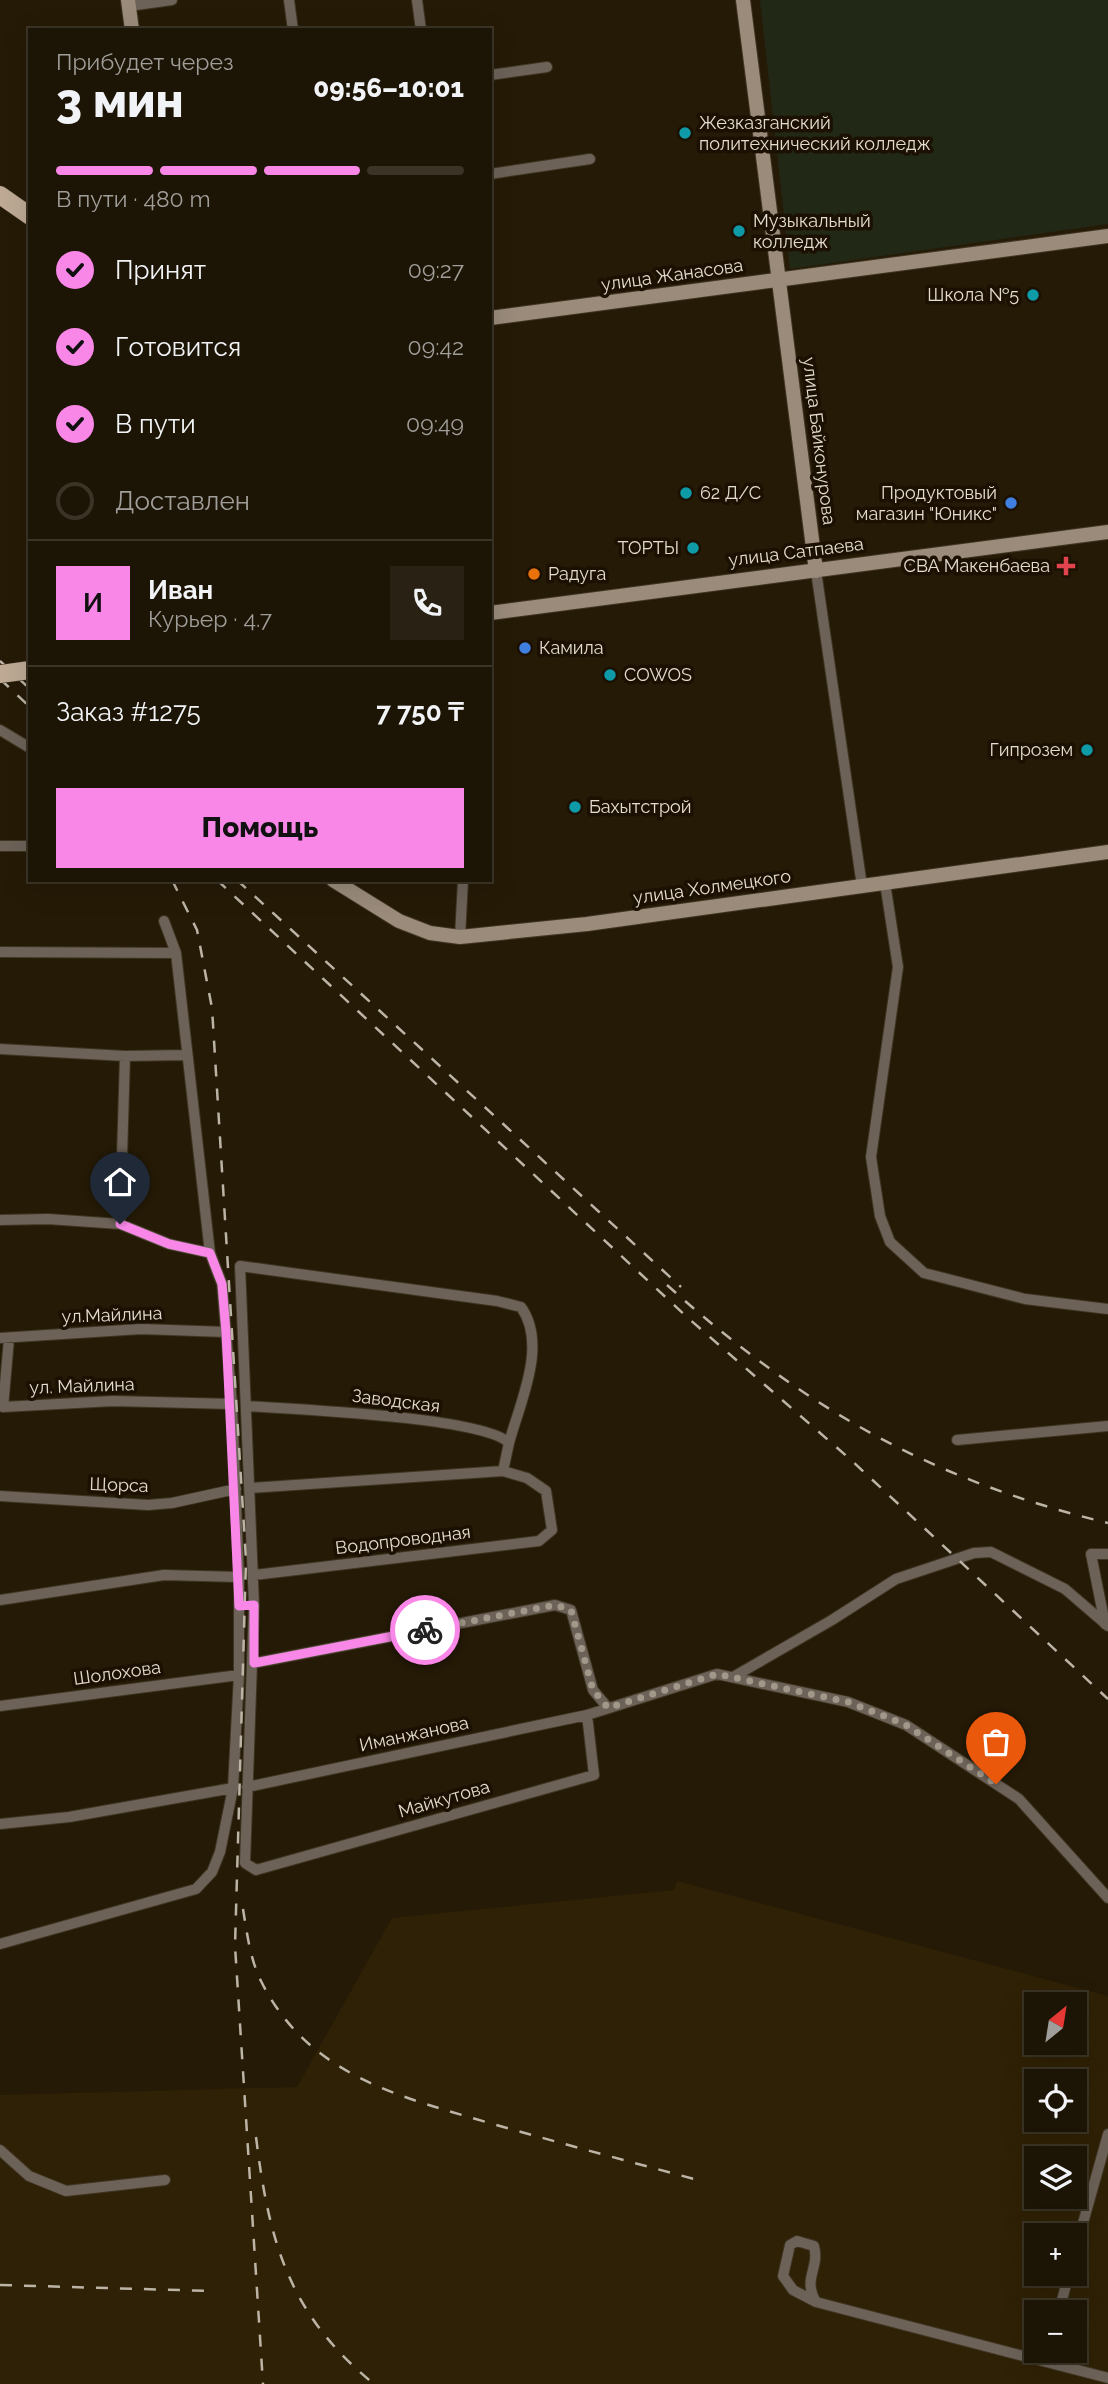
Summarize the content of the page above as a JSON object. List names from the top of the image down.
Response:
{
  "streets": {
    "street": [
      "улица Жанасова",
      "улица Байконурова",
      "улица Сатпаева",
      "улица Холмецкого",
      "ул.Майлина",
      "ул. Майлина",
      "Заводская",
      "Щорса",
      "Водопроводная",
      "Шолохова",
      "Иманжанова",
      "Майкутова"
    ]
  },
  "crossings": [
    ["улица Жанасова", "улица Байконурова"],
    ["улица Байконурова", "улица Сатпаева"],
    ["улица Байконурова", "улица Холмецкого"],
    ["ул.Майлина", "ул. Майлина"],
    ["Иманжанова", "Майкутова"]
  ],
  "places": {
    "other": [
      "Жезказганский политехнический колледж",
      "Музыкальный колледж",
      "Школа №5",
      "62 Д/С",
      "Продуктовый магазин \"Юникс\"",
      "ТОРТЫ",
      "Радуга",
      "Камила",
      "COWOS",
      "Гипрозем",
      "Бахытстрой"
    ],
    "health": ["СВА Макенбаева"]
  },
  "north": "top right",
  "page": {
    "heading": ["3 мин", "Прибудет через", "09:56–10:01"],
    "panel": [
      "Иван",
      "Курьер · 4.7",
      "Заказ #1275",
      "7 750 ₸"
    ],
    "bar": "В пути · 480 m",
    "list": [
      ["Принят", "09:27"],
      ["Готовится", "09:42"],
      ["В пути", "09:49"],
      "Доставлен"
    ],
    "round": "И",
    "buttons": "Помощь",
    "map_buttons": ["+", "−"]
  }
}
